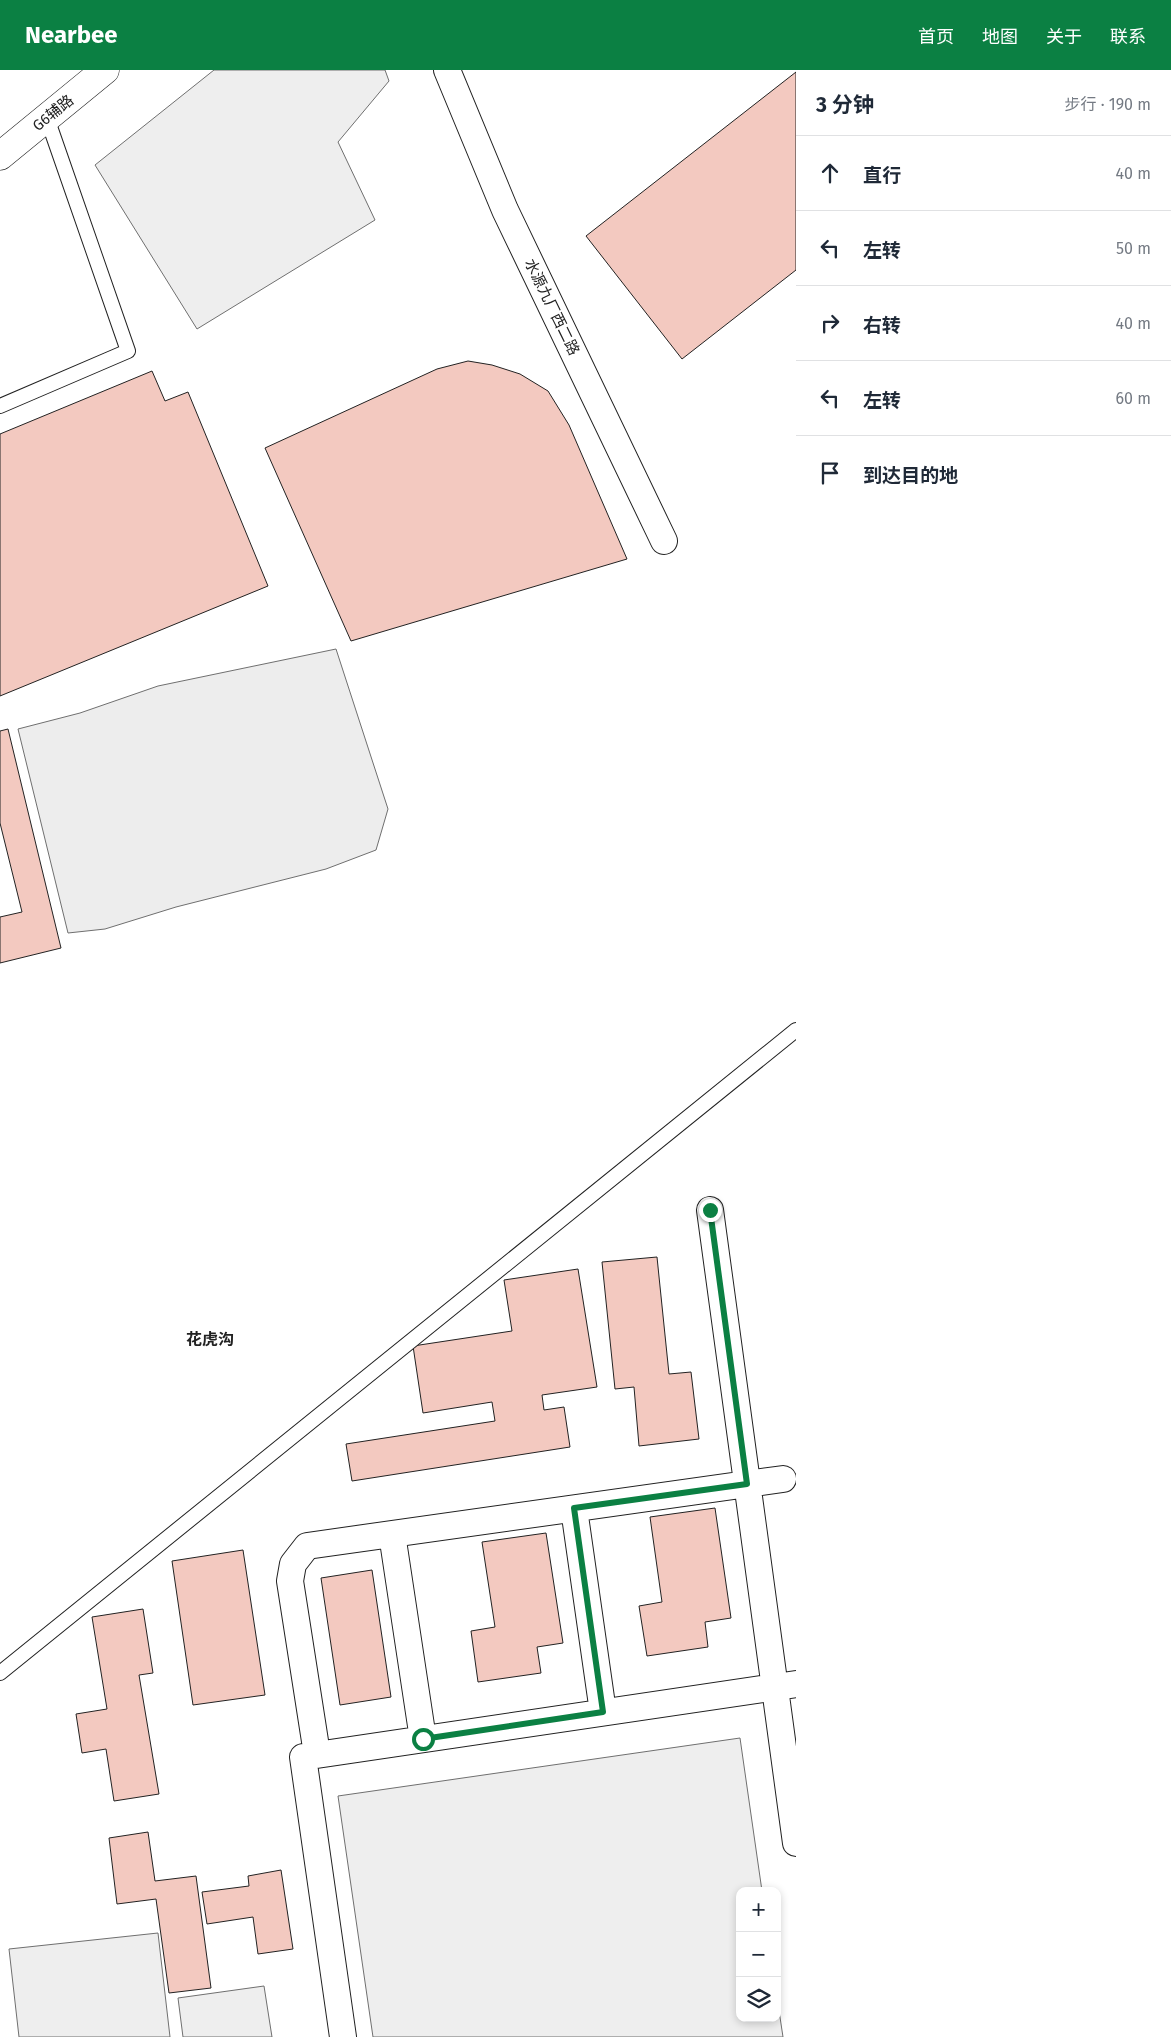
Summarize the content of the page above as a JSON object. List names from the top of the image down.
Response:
{
  "streets": {
    "main road": ["G6辅路"],
    "street": ["水源九厂西二路"]
  },
  "districts": ["花虎沟"],
  "page": {
    "header": "Nearbee",
    "nav": [
      "首页",
      "地图",
      "关于",
      "联系"
    ],
    "heading": ["3 分钟", "步行 · 190 m"],
    "list": [
      ["直行", "40 m"],
      ["左转", "50 m"],
      ["右转", "40 m"],
      ["左转", "60 m"],
      "到达目的地"
    ],
    "map_buttons": ["+", "−"]
  }
}
